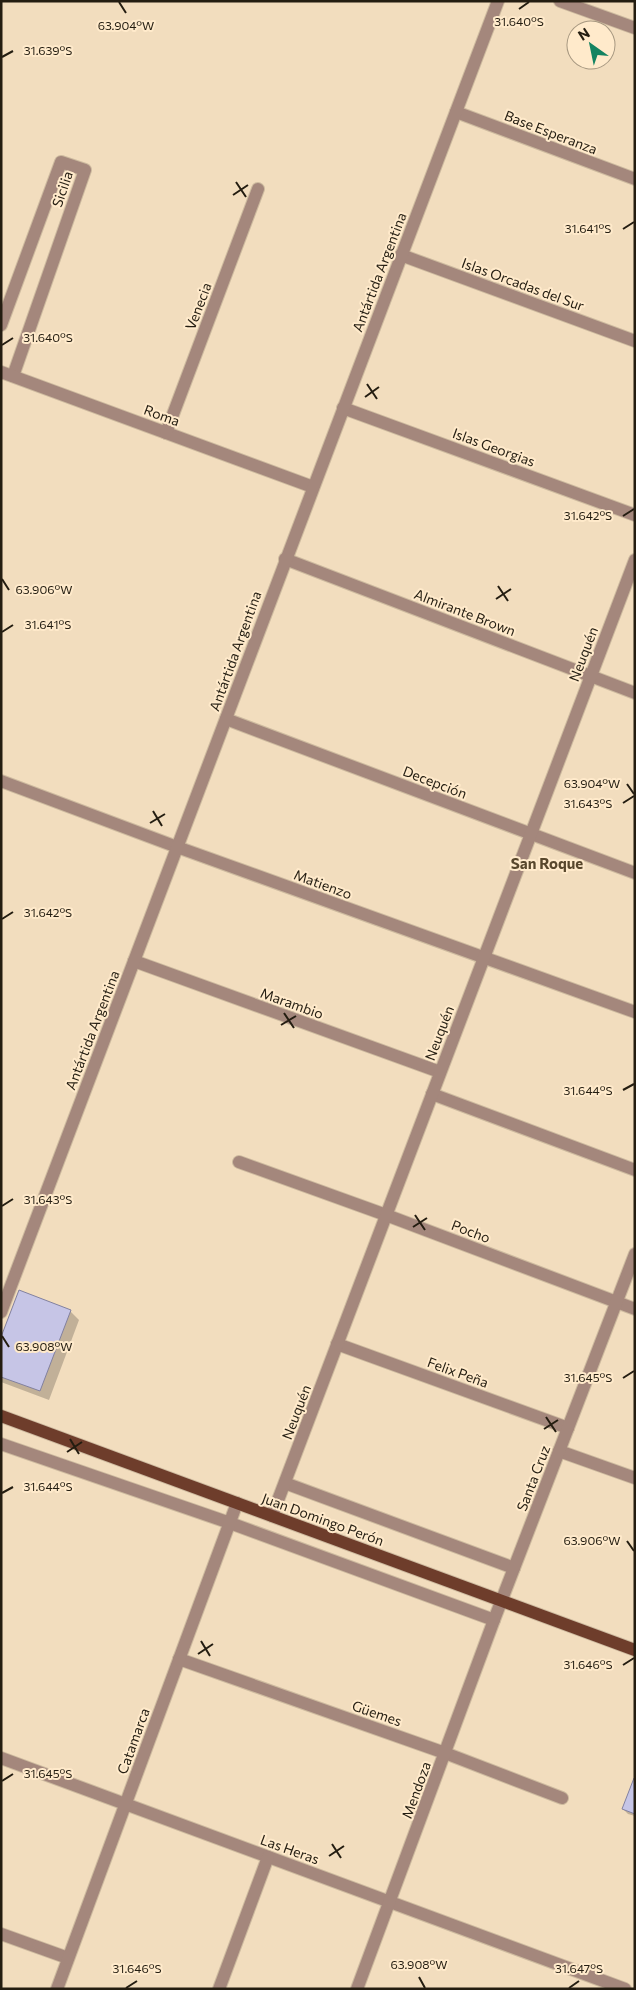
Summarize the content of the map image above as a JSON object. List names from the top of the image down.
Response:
{
  "streets": {
    "main road": ["Juan Domingo Perón"],
    "street": [
      "Base Esperanza",
      "Sicilia",
      "Antártida Argentina",
      "Islas Orcadas del Sur",
      "Venecia",
      "Roma",
      "Islas Georgias",
      "Almirante Brown",
      "Neuquén",
      "Decepción",
      "Matienzo",
      "Marambio",
      "Pocho",
      "Felix Peña",
      "Santa Cruz",
      "Güemes",
      "Catamarca",
      "Mendoza",
      "Las Heras"
    ]
  },
  "crossings": [
    ["Base Esperanza", "Antártida Argentina"],
    ["Sicilia", "Roma"],
    ["Antártida Argentina", "Islas Orcadas del Sur"],
    ["Antártida Argentina", "Roma"],
    ["Antártida Argentina", "Islas Georgias"],
    ["Antártida Argentina", "Almirante Brown"],
    ["Antártida Argentina", "Decepción"],
    ["Antártida Argentina", "Matienzo"],
    ["Antártida Argentina", "Marambio"],
    ["Venecia", "Roma"],
    ["Almirante Brown", "Neuquén"],
    ["Neuquén", "Decepción"],
    ["Neuquén", "Matienzo"],
    ["Neuquén", "Marambio"],
    ["Neuquén", "Pocho"],
    ["Neuquén", "Felix Peña"],
    ["Neuquén", "Juan Domingo Perón"],
    ["Pocho", "Santa Cruz"],
    ["Felix Peña", "Santa Cruz"],
    ["Santa Cruz", "Juan Domingo Perón"],
    ["Santa Cruz", "Mendoza"],
    ["Juan Domingo Perón", "Catamarca"],
    ["Juan Domingo Perón", "Mendoza"],
    ["Güemes", "Catamarca"],
    ["Güemes", "Mendoza"],
    ["Catamarca", "Las Heras"],
    ["Mendoza", "Las Heras"]
  ],
  "districts": ["San Roque"],
  "north": "top left",
  "coordinates": [
    "31.640°S",
    "63.904°W",
    "31.639°S",
    "31.641°S",
    "31.642°S",
    "63.906°W",
    "31.643°S",
    "31.644°S",
    "63.908°W",
    "31.645°S",
    "31.646°S",
    "31.647°S"
  ]
}
